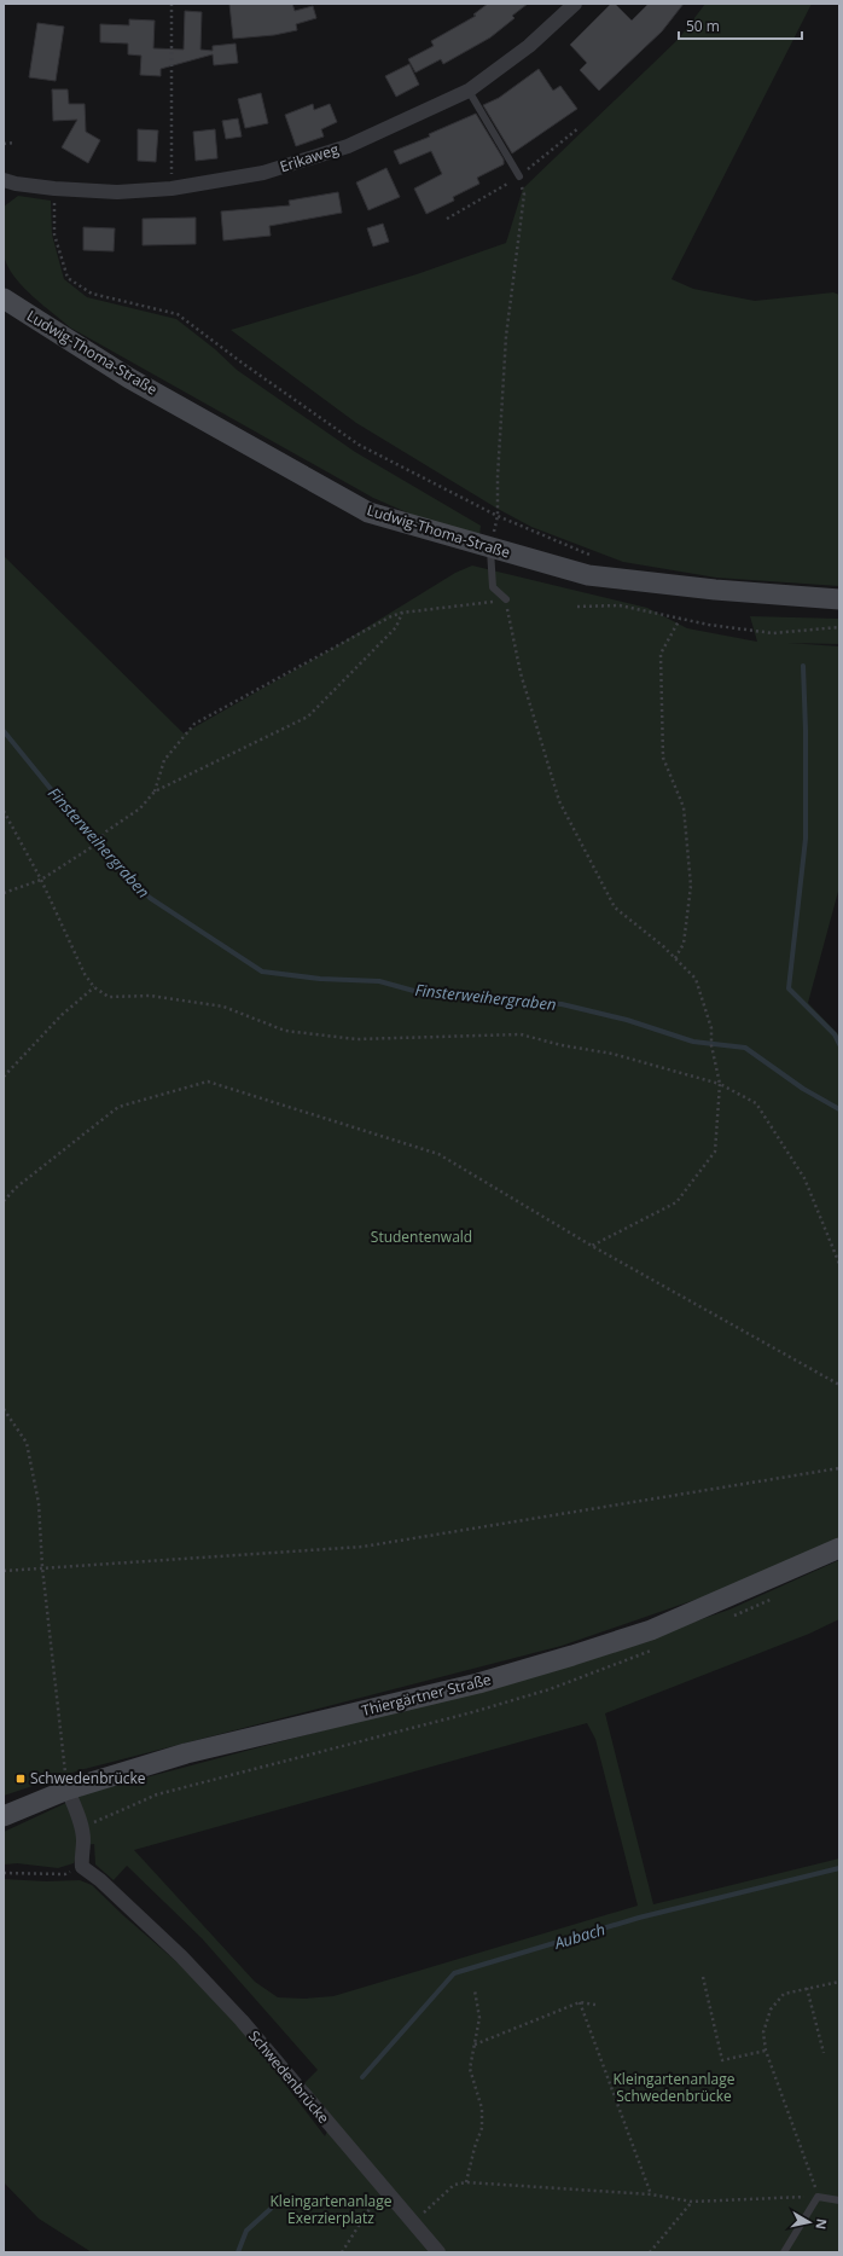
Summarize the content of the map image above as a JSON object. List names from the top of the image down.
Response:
{
  "streets": {
    "street": [
      "Erikaweg",
      "Ludwig-Thoma-Straße",
      "Thiergärtner Straße",
      "Schwedenbrücke"
    ]
  },
  "water": ["Finsterweihergraben", "Aubach"],
  "parks": ["Studentenwald", "Kleingartenanlage Schwedenbrücke", "Kleingartenanlage Exerzierplatz"],
  "places": {
    "transit": ["Schwedenbrücke"]
  },
  "scale_bar": "50 m",
  "north": "right"
}
